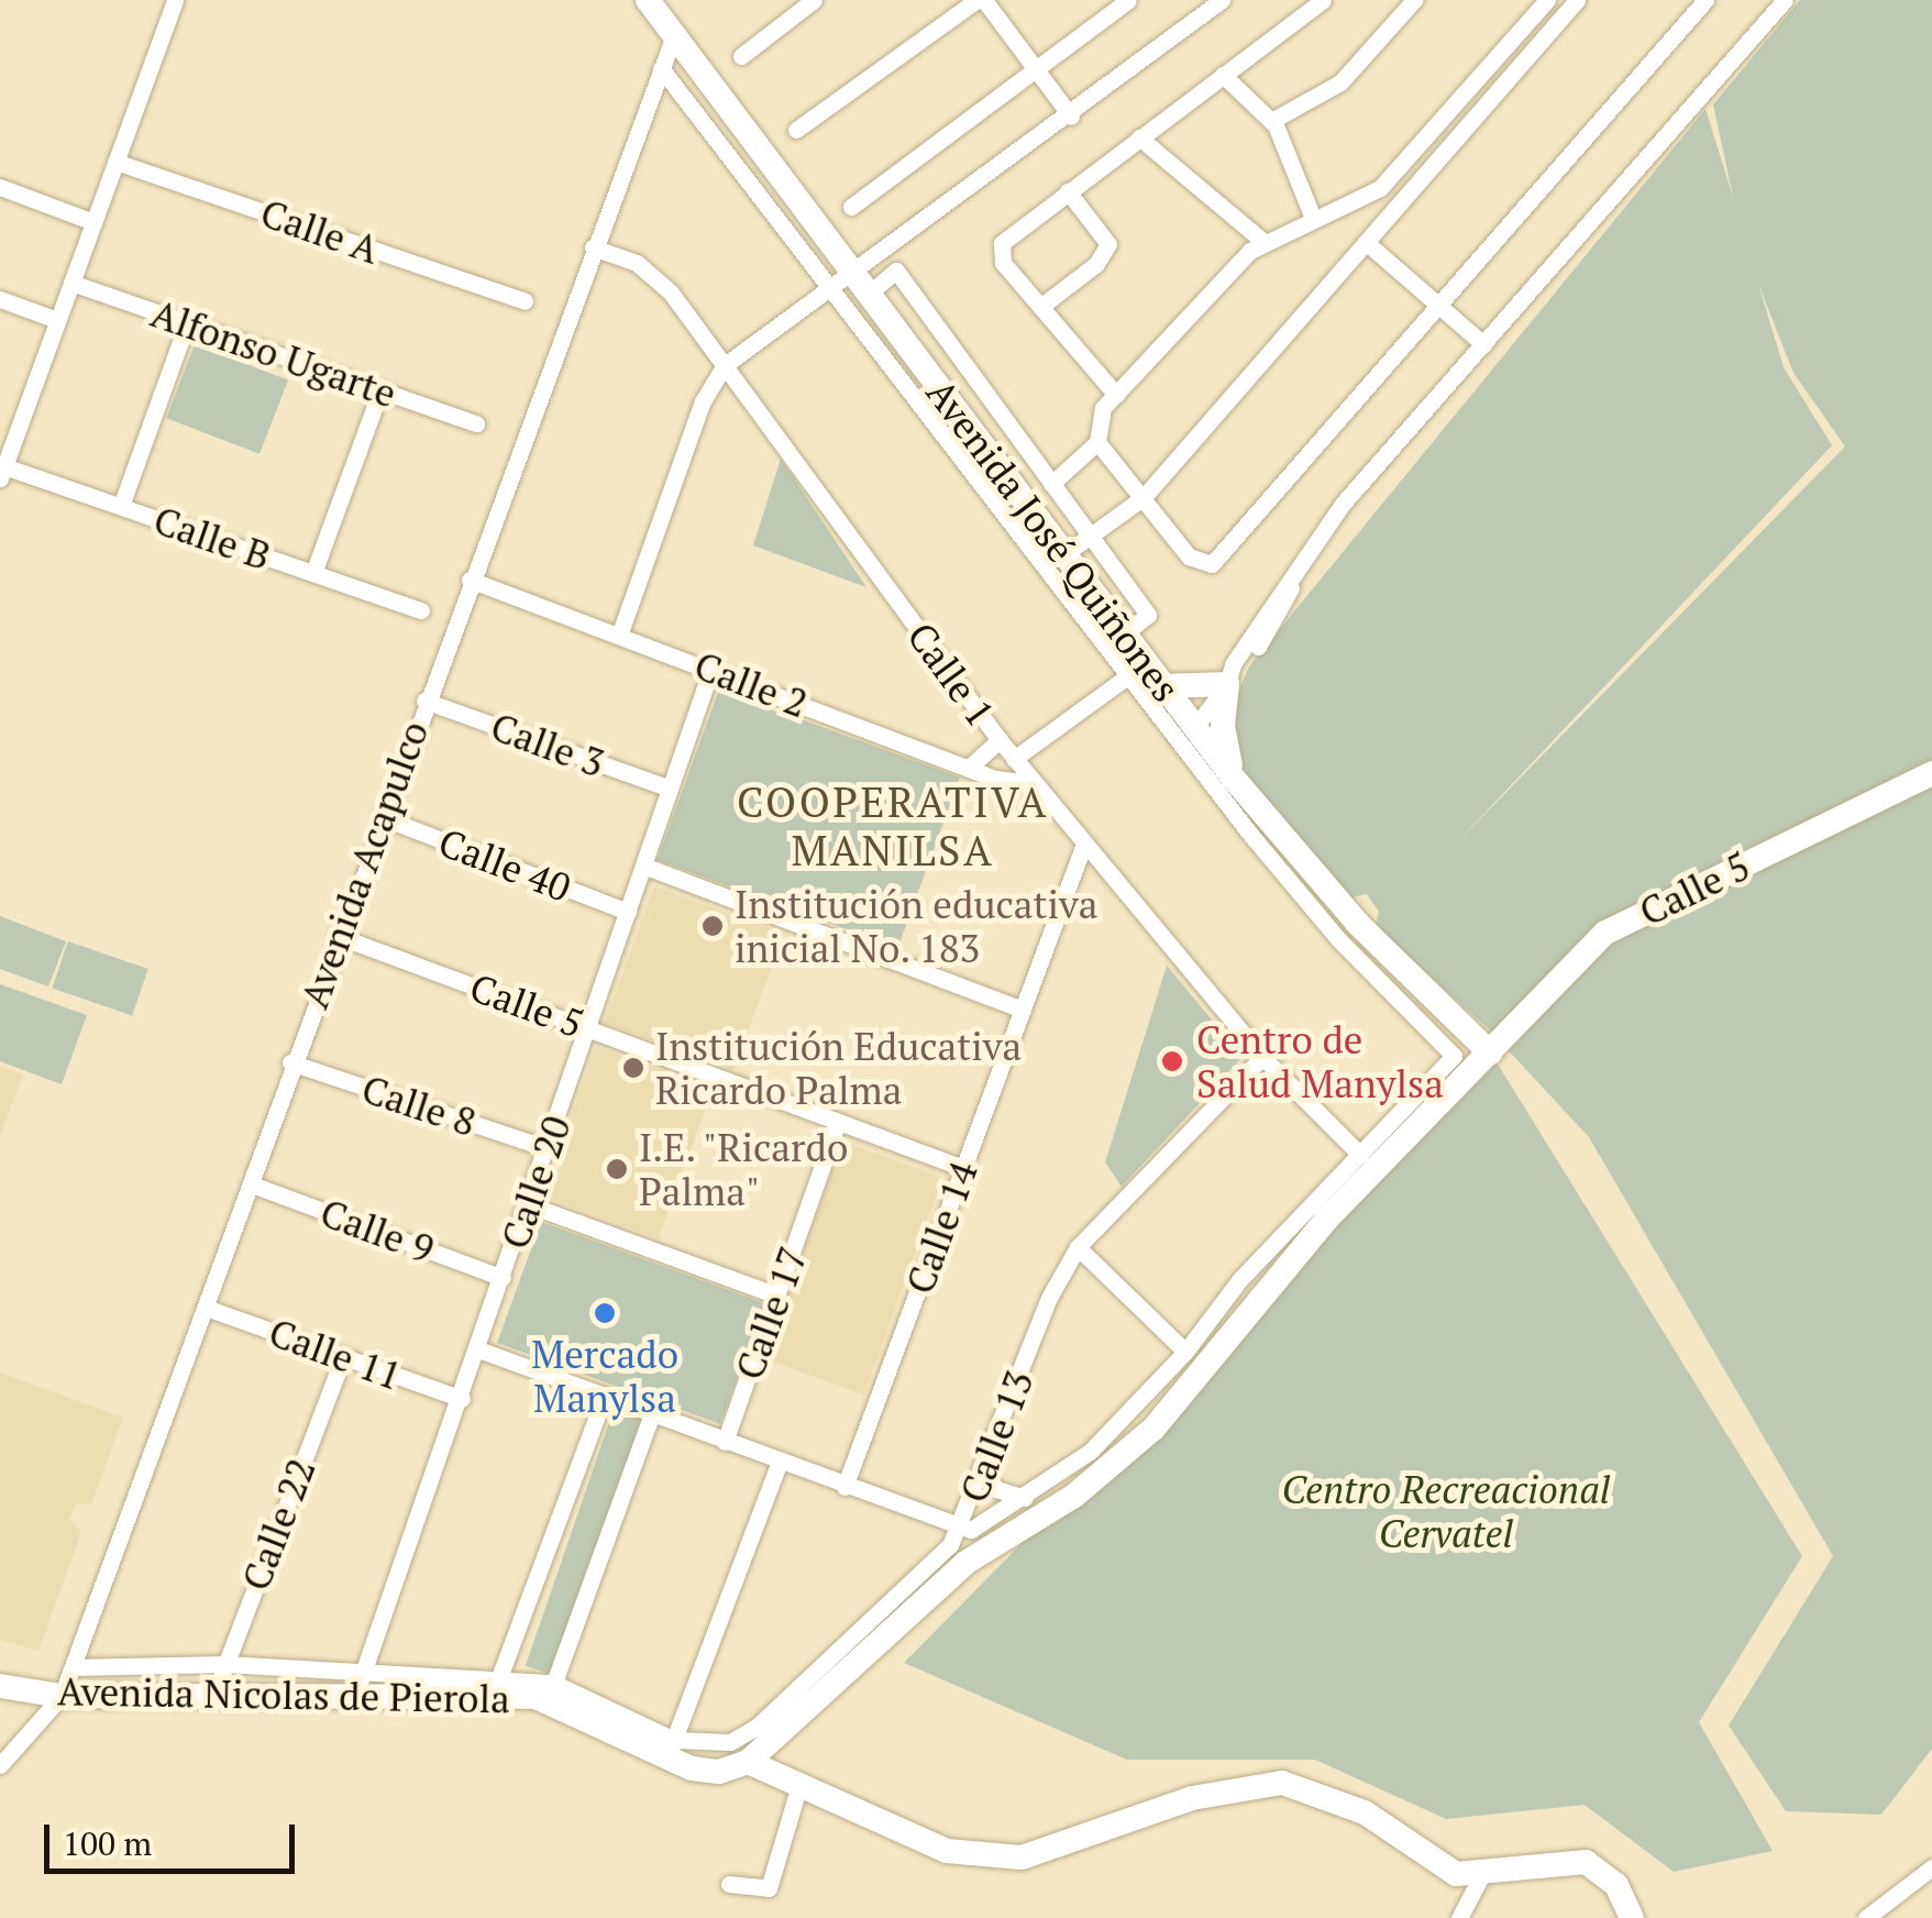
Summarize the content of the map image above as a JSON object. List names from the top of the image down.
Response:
{
  "streets": {
    "street": [
      "Calle A",
      "Alfonso Ugarte",
      "Calle B",
      "Avenida José Quiñones",
      "Calle 1",
      "Calle 2",
      "Calle 3",
      "Avenida Acapulco",
      "Calle 40",
      "Calle 5",
      "Calle 8",
      "Calle 20",
      "Calle 14",
      "Calle 9",
      "Calle 17",
      "Calle 11",
      "Calle 13",
      "Calle 22",
      "Avenida Nicolas de Pierola"
    ]
  },
  "crossings": [
    ["Avenida José Quiñones", "Avenida Acapulco"],
    ["Avenida José Quiñones", "Calle 5"],
    ["Calle 1", "Calle 2"],
    ["Calle 1", "Avenida Acapulco"],
    ["Calle 1", "Calle 14"],
    ["Calle 1", "Calle 13"],
    ["Calle 2", "Avenida Acapulco"],
    ["Calle 2", "Calle 20"],
    ["Calle 3", "Avenida Acapulco"],
    ["Calle 3", "Calle 20"],
    ["Avenida Acapulco", "Calle 40"],
    ["Avenida Acapulco", "Calle 5"],
    ["Avenida Acapulco", "Calle 8"],
    ["Avenida Acapulco", "Calle 9"],
    ["Avenida Acapulco", "Calle 11"],
    ["Avenida Acapulco", "Avenida Nicolas de Pierola"],
    ["Calle 40", "Calle 20"],
    ["Calle 5", "Calle 20"],
    ["Calle 5", "Calle 14"],
    ["Calle 5", "Calle 17"],
    ["Calle 5", "Avenida Nicolas de Pierola"],
    ["Calle 8", "Calle 20"],
    ["Calle 20", "Calle 9"],
    ["Calle 20", "Calle 11"],
    ["Calle 20", "Avenida Nicolas de Pierola"],
    ["Calle 11", "Calle 22"],
    ["Calle 13", "Avenida Nicolas de Pierola"],
    ["Calle 22", "Avenida Nicolas de Pierola"]
  ],
  "districts": ["COOPERATIVA MANILSA"],
  "parks": ["Centro Recreacional Cervatel"],
  "places": [
    "Institución educativa inicial No. 183",
    "Centro de Salud Manylsa",
    "Institución Educativa Ricardo Palma",
    "I.E. \"Ricardo Palma\"",
    "Mercado Manylsa"
  ],
  "scale_bar": "100 m"
}
